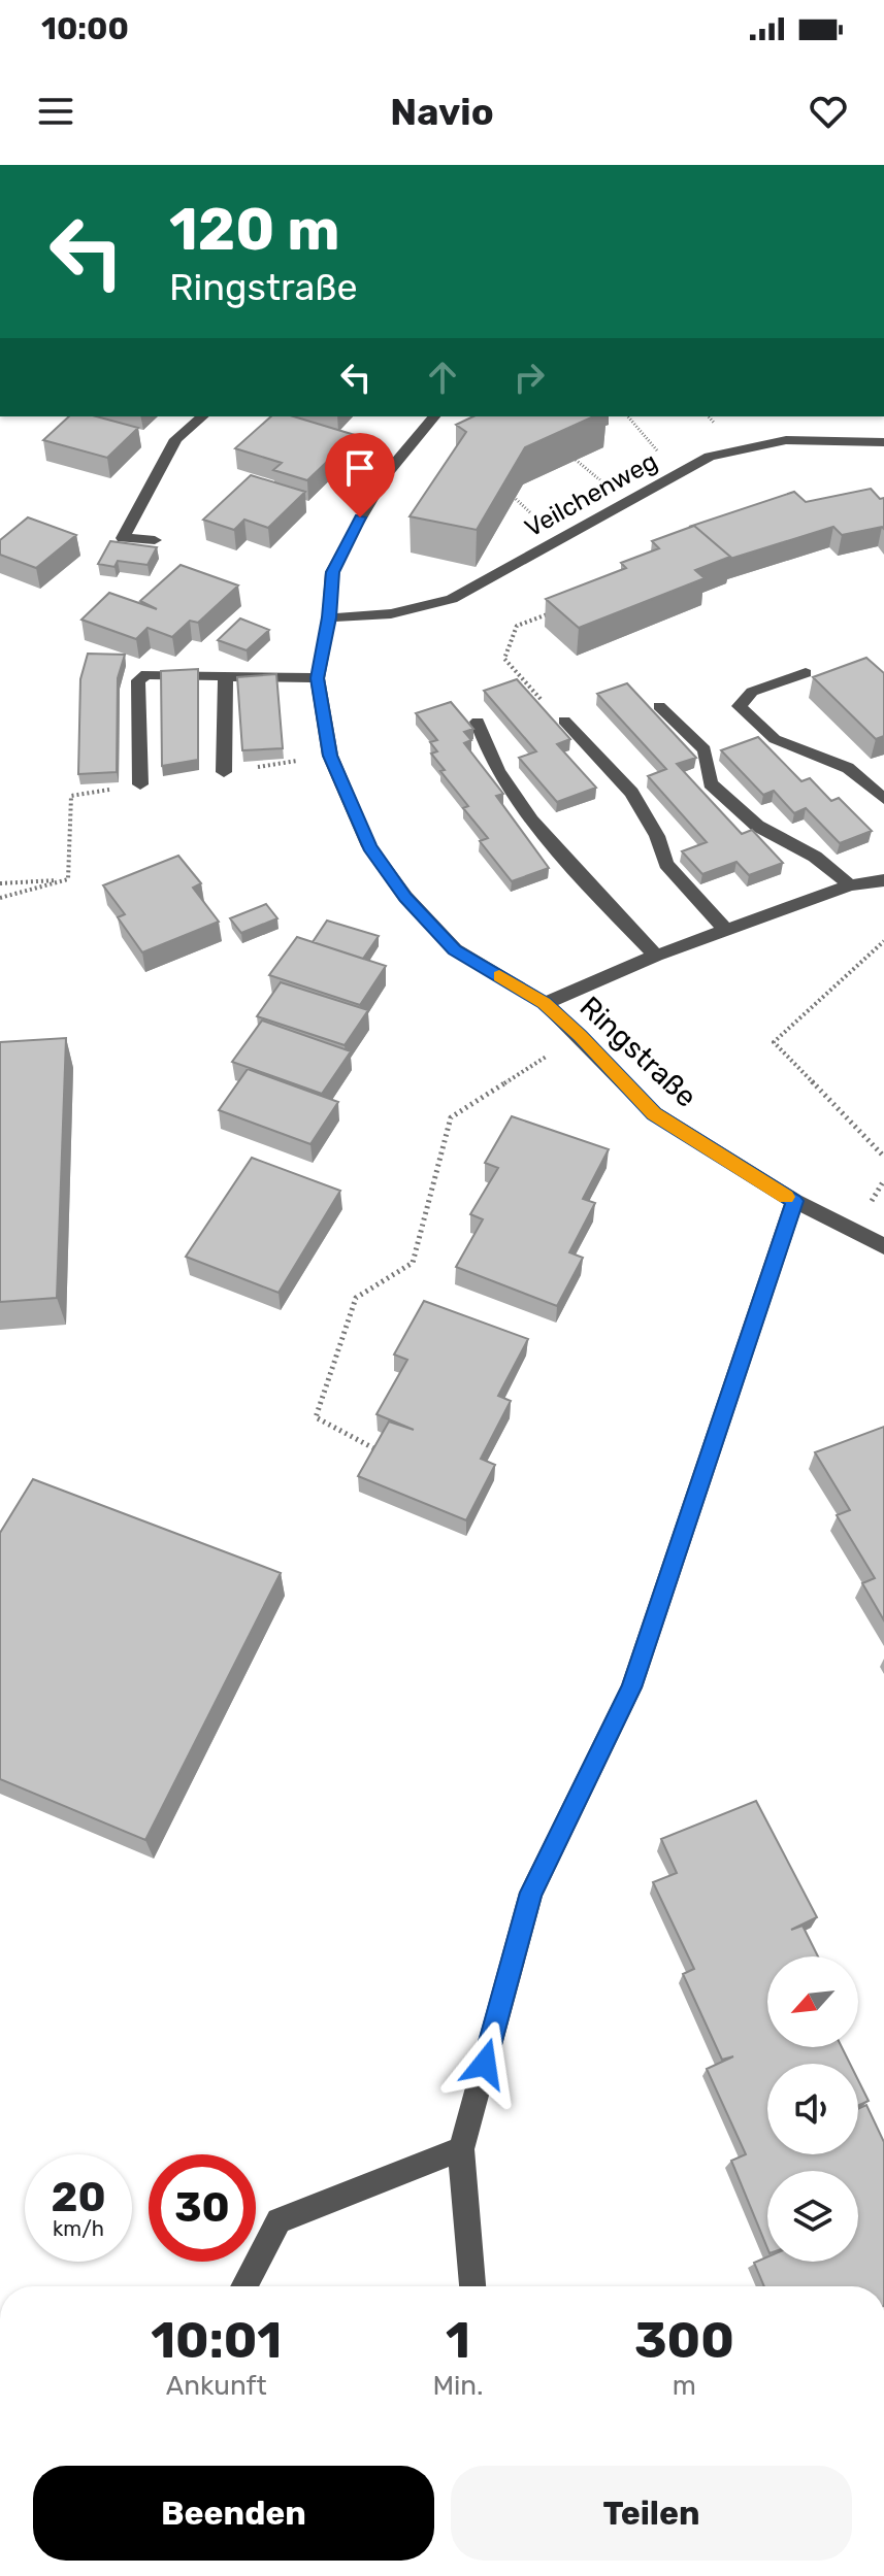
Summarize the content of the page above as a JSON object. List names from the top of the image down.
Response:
{
  "streets": {
    "street": ["Veilchenweg", "Ringstraße"]
  },
  "crossings": [
    ["Veilchenweg", "Ringstraße"]
  ],
  "north": "bottom left",
  "page": {
    "status": "10:00",
    "header": "Navio",
    "turn": ["120 m", "Ringstraße"],
    "speed": "20 km/h",
    "limit": "30",
    "eta": [
      "10:01",
      "Ankunft",
      "1",
      "Min.",
      "300",
      "m"
    ],
    "buttons": ["Beenden", "Teilen"]
  }
}
